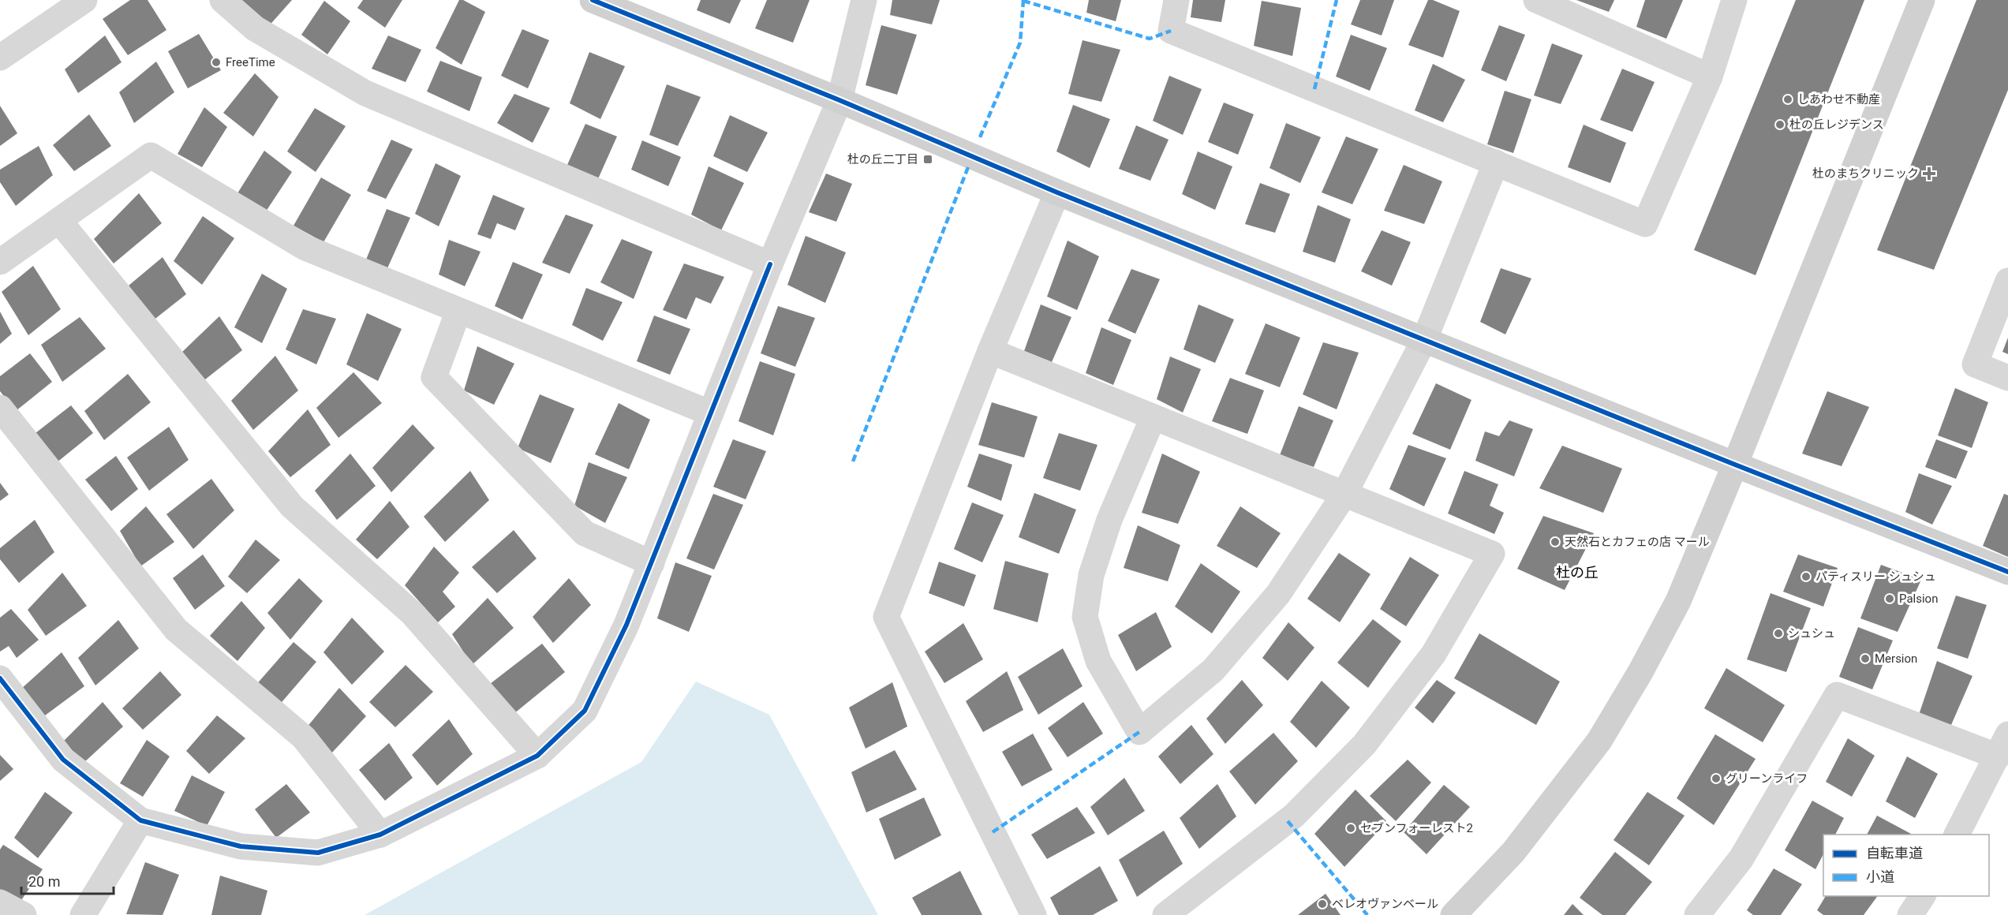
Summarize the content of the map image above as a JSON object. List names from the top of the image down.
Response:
{
  "districts": ["杜の丘"],
  "places": {
    "other": [
      "FreeTime",
      "しあわせ不動産",
      "杜の丘レジデンス",
      "天然石とカフェの店 マール",
      "パティスリー シュシュ",
      "Palsion",
      "シュシュ",
      "Mersion",
      "グリーンライフ",
      "セブンフォーレスト2",
      "ベレオヴァンベール"
    ],
    "transit": ["杜の丘二丁目"],
    "health": ["杜のまちクリニック"]
  },
  "legend": ["自転車道", "小道"],
  "scale_bar": "20 m"
}
